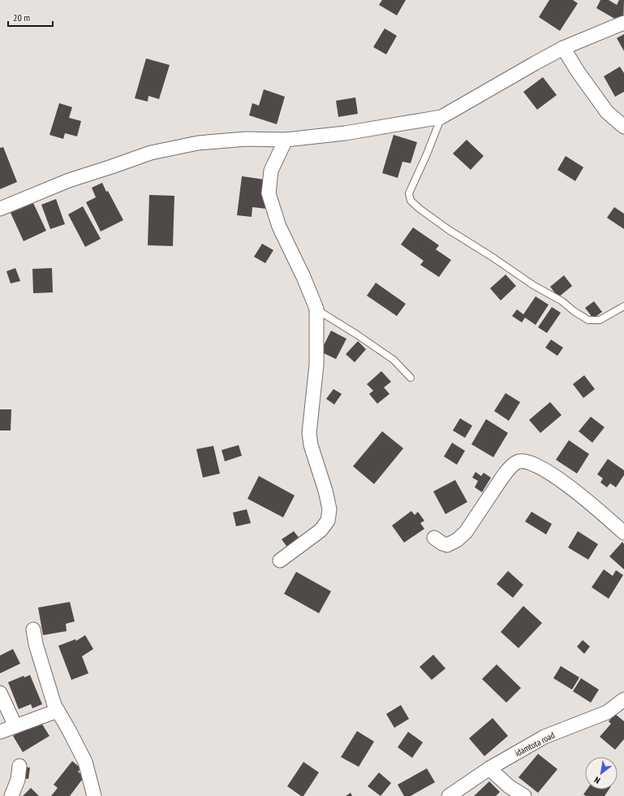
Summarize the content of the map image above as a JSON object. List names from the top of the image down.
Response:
{
  "streets": {
    "street": ["idamtota road"]
  },
  "scale_bar": "20 m",
  "north": "bottom left"
}
